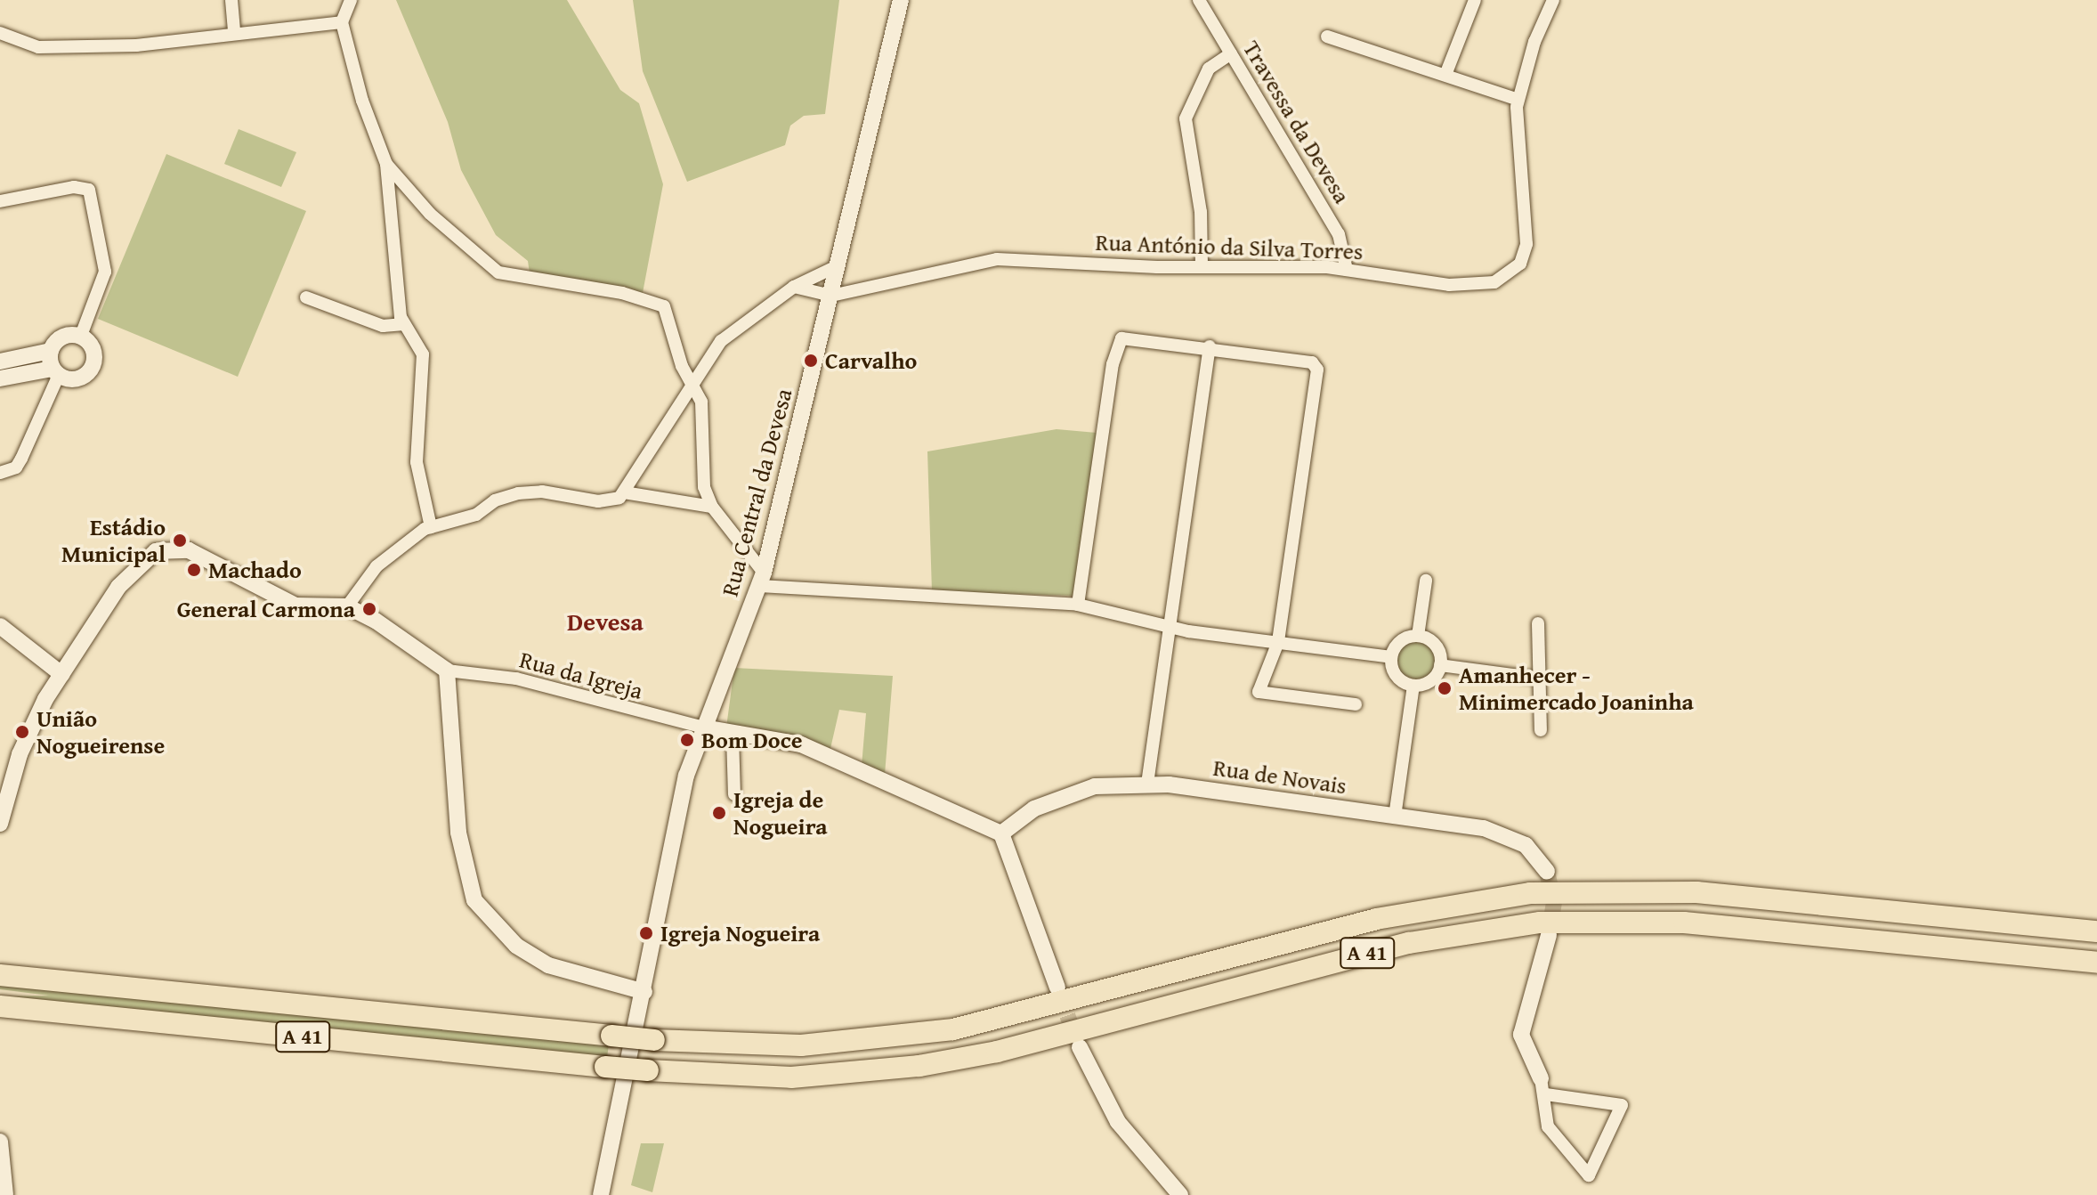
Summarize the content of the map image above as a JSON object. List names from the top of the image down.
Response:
{
  "streets": {
    "highway": ["A 41"],
    "street": [
      "Travessa da Devesa",
      "Rua António da Silva Torres",
      "Rua Central da Devesa",
      "Rua da Igreja",
      "Rua de Novais"
    ]
  },
  "crossings": [
    ["Travessa da Devesa", "Rua António da Silva Torres"],
    ["Rua António da Silva Torres", "Rua Central da Devesa"],
    ["Rua Central da Devesa", "Rua da Igreja"]
  ],
  "districts": ["Devesa"],
  "places": [
    "Carvalho",
    "Estádio Municipal",
    "Machado",
    "General Carmona",
    "Amanhecer - Minimercado Joaninha",
    "União Nogueirense",
    "Bom Doce",
    "Igreja de Nogueira",
    "Igreja Nogueira"
  ]
}
